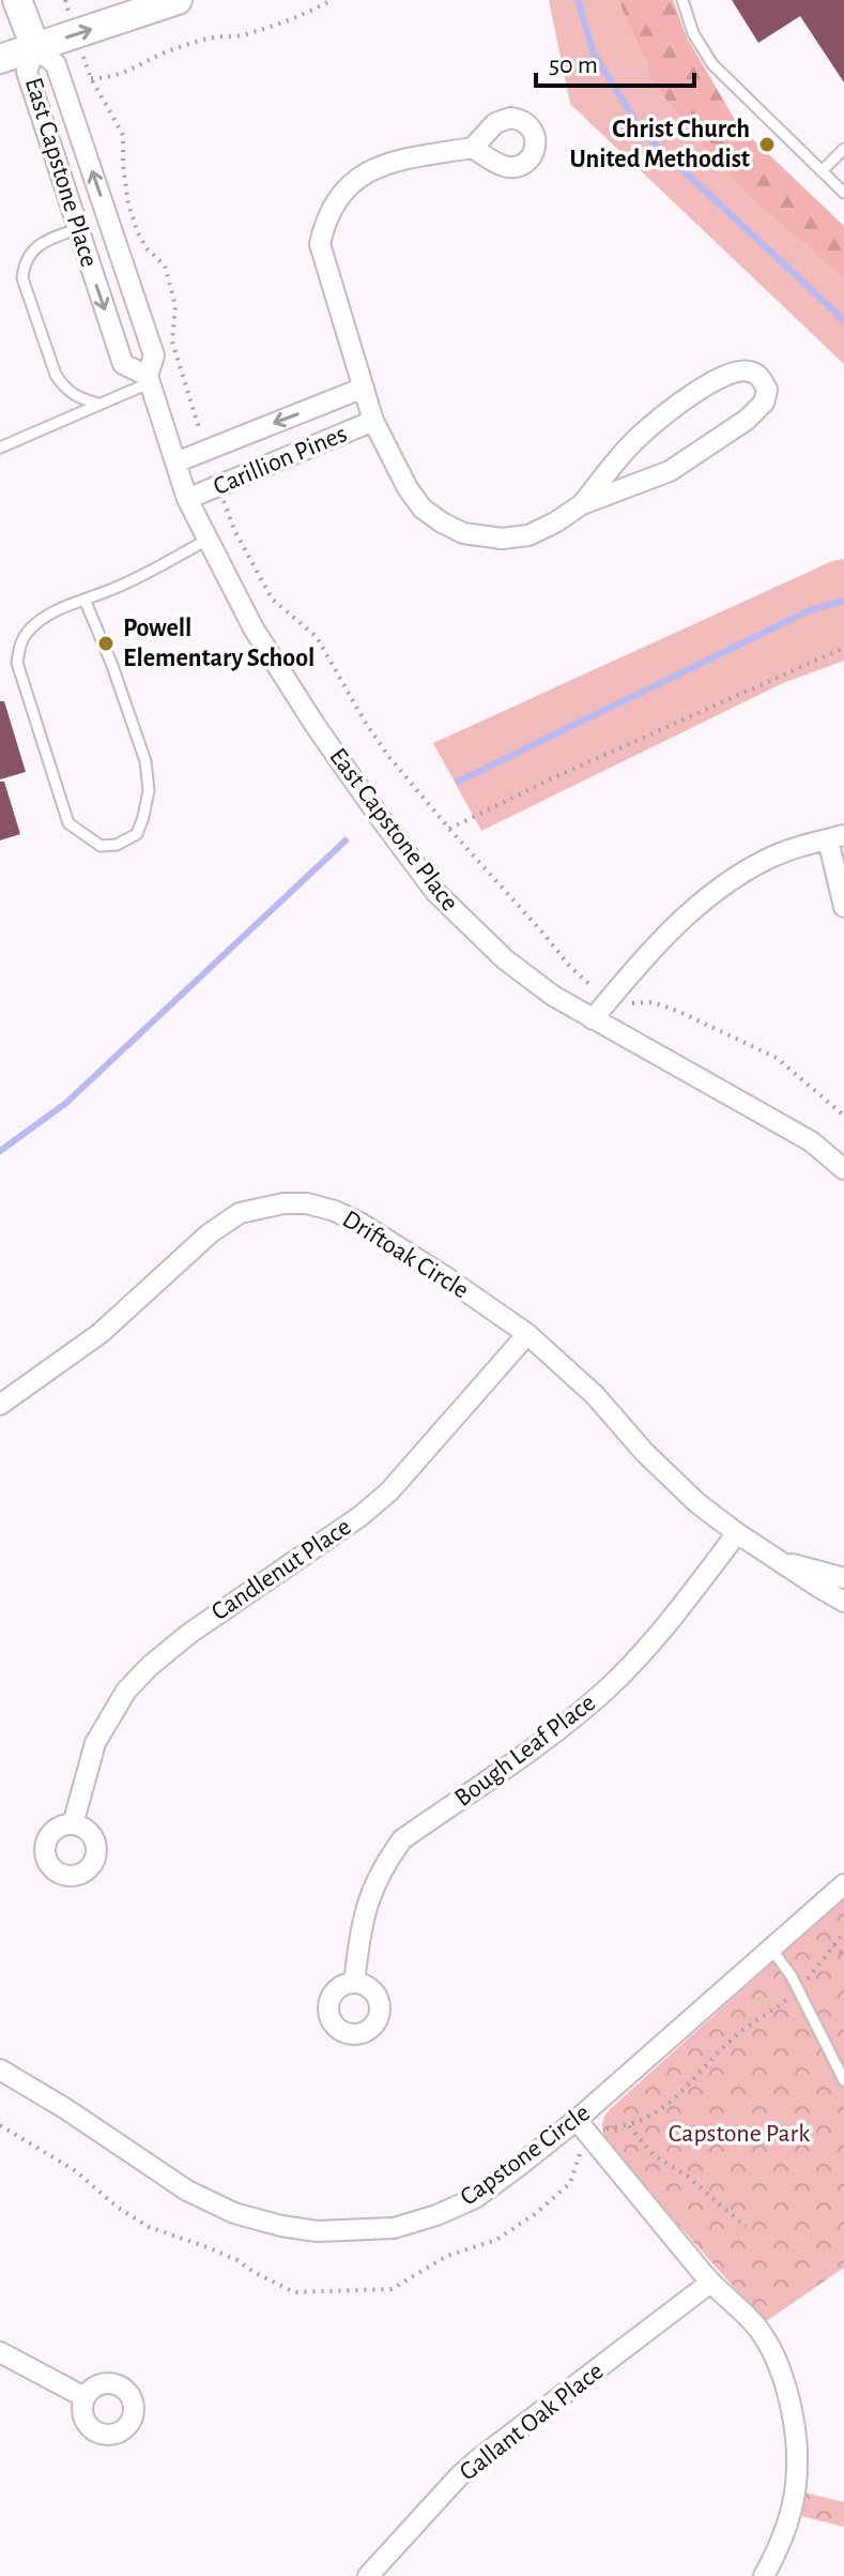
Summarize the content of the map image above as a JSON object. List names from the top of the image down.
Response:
{
  "streets": {
    "street": [
      "East Capstone Place",
      "Carillion Pines",
      "Driftoak Circle",
      "Candlenut Place",
      "Bough Leaf Place",
      "Capstone Circle",
      "Gallant Oak Place"
    ]
  },
  "crossings": [
    ["East Capstone Place", "Carillion Pines"],
    ["Driftoak Circle", "Candlenut Place"],
    ["Driftoak Circle", "Bough Leaf Place"]
  ],
  "parks": ["Capstone Park"],
  "places": ["Christ Church United Methodist", "Powell Elementary School"],
  "scale_bar": "50 m"
}
